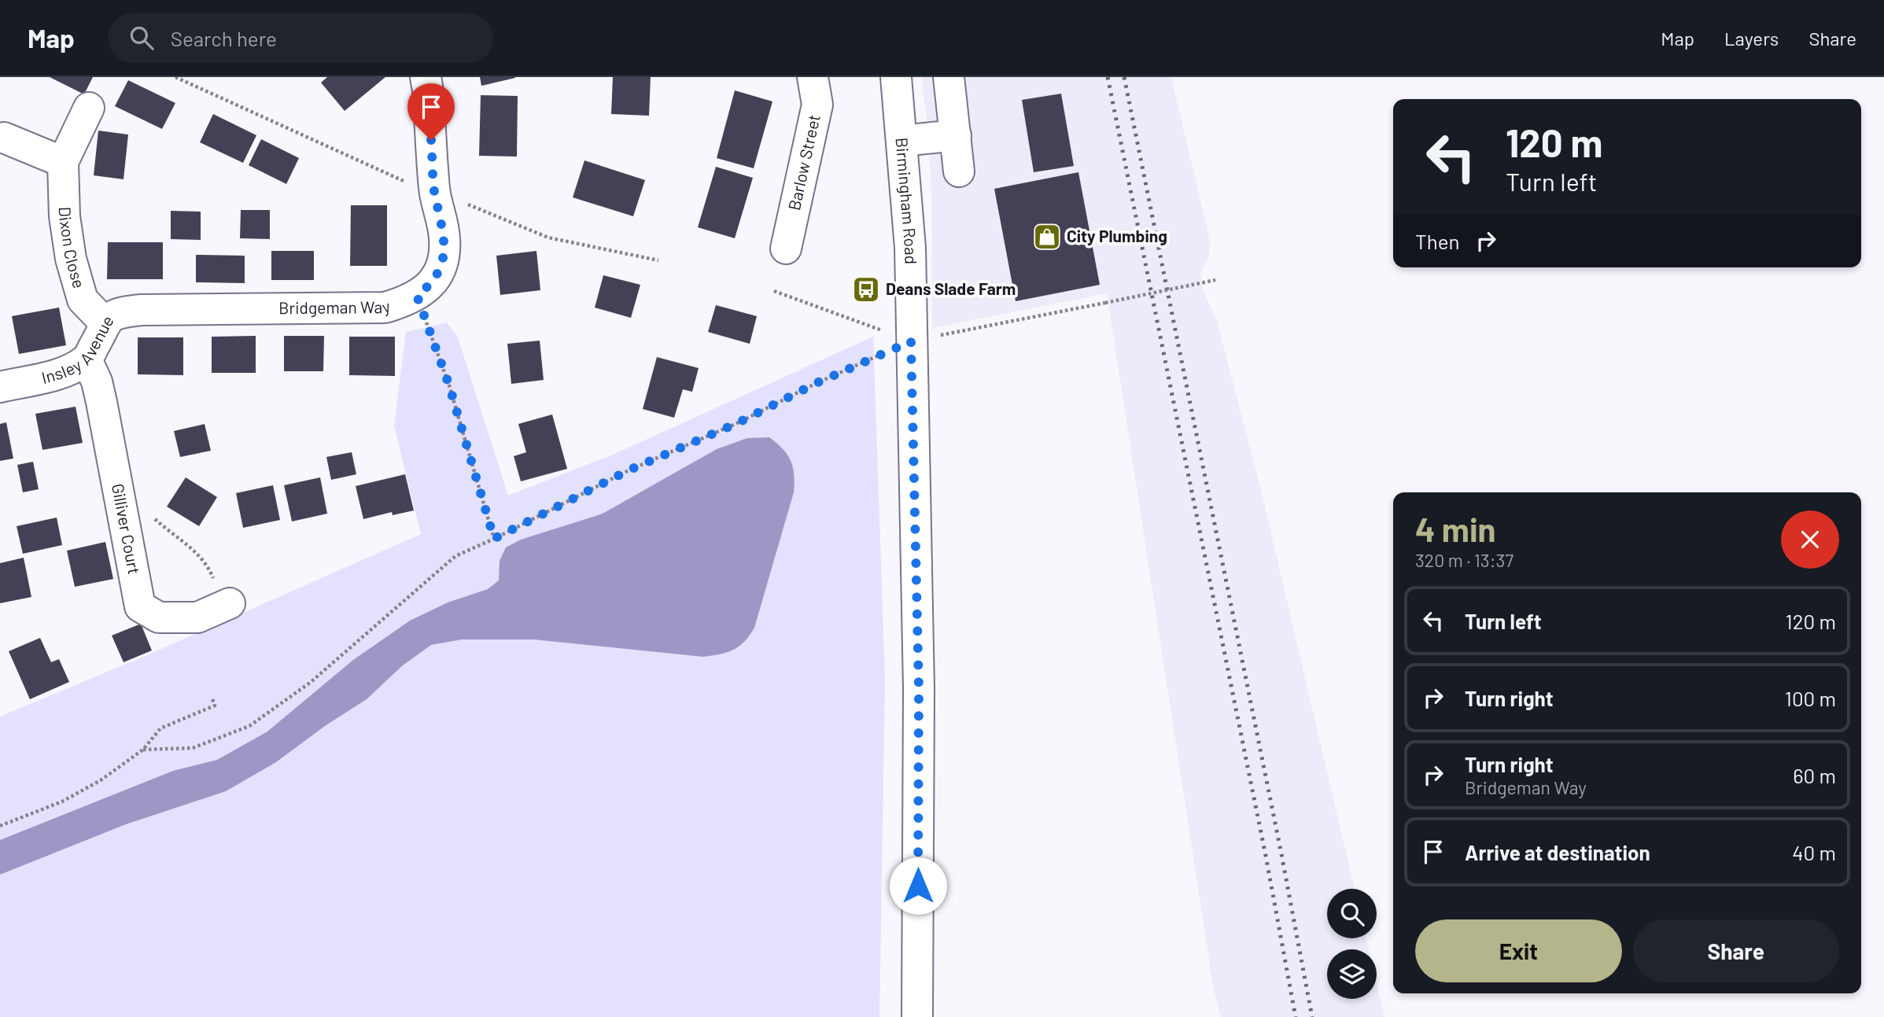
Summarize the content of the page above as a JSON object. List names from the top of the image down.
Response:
{
  "streets": {
    "street": [
      "Barlow Street",
      "Birmingham Road",
      "Dixon Close",
      "Bridgeman Way",
      "Insley Avenue",
      "Gilliver Court"
    ]
  },
  "crossings": [
    ["Dixon Close", "Bridgeman Way"],
    ["Dixon Close", "Insley Avenue"],
    ["Bridgeman Way", "Insley Avenue"],
    ["Insley Avenue", "Gilliver Court"]
  ],
  "places": {
    "shop": ["City Plumbing"],
    "bus stop": ["Deans Slade Farm"]
  },
  "page": {
    "header": "Map",
    "search": "Search here",
    "nav": ["Map", "Layers", "Share"],
    "turn": ["120 m", "Turn left"],
    "then": "Then",
    "heading": ["4 min", "320 m · 13:37"],
    "list": [
      {
        "name": "Turn left",
        "value": "120 m"
      },
      {
        "name": "Turn right",
        "value": "100 m"
      },
      {
        "name": "Turn right",
        "note": "Bridgeman Way",
        "value": "60 m"
      },
      {
        "name": "Arrive at destination",
        "value": "40 m"
      }
    ],
    "buttons": ["Exit", "Share"]
  }
}
